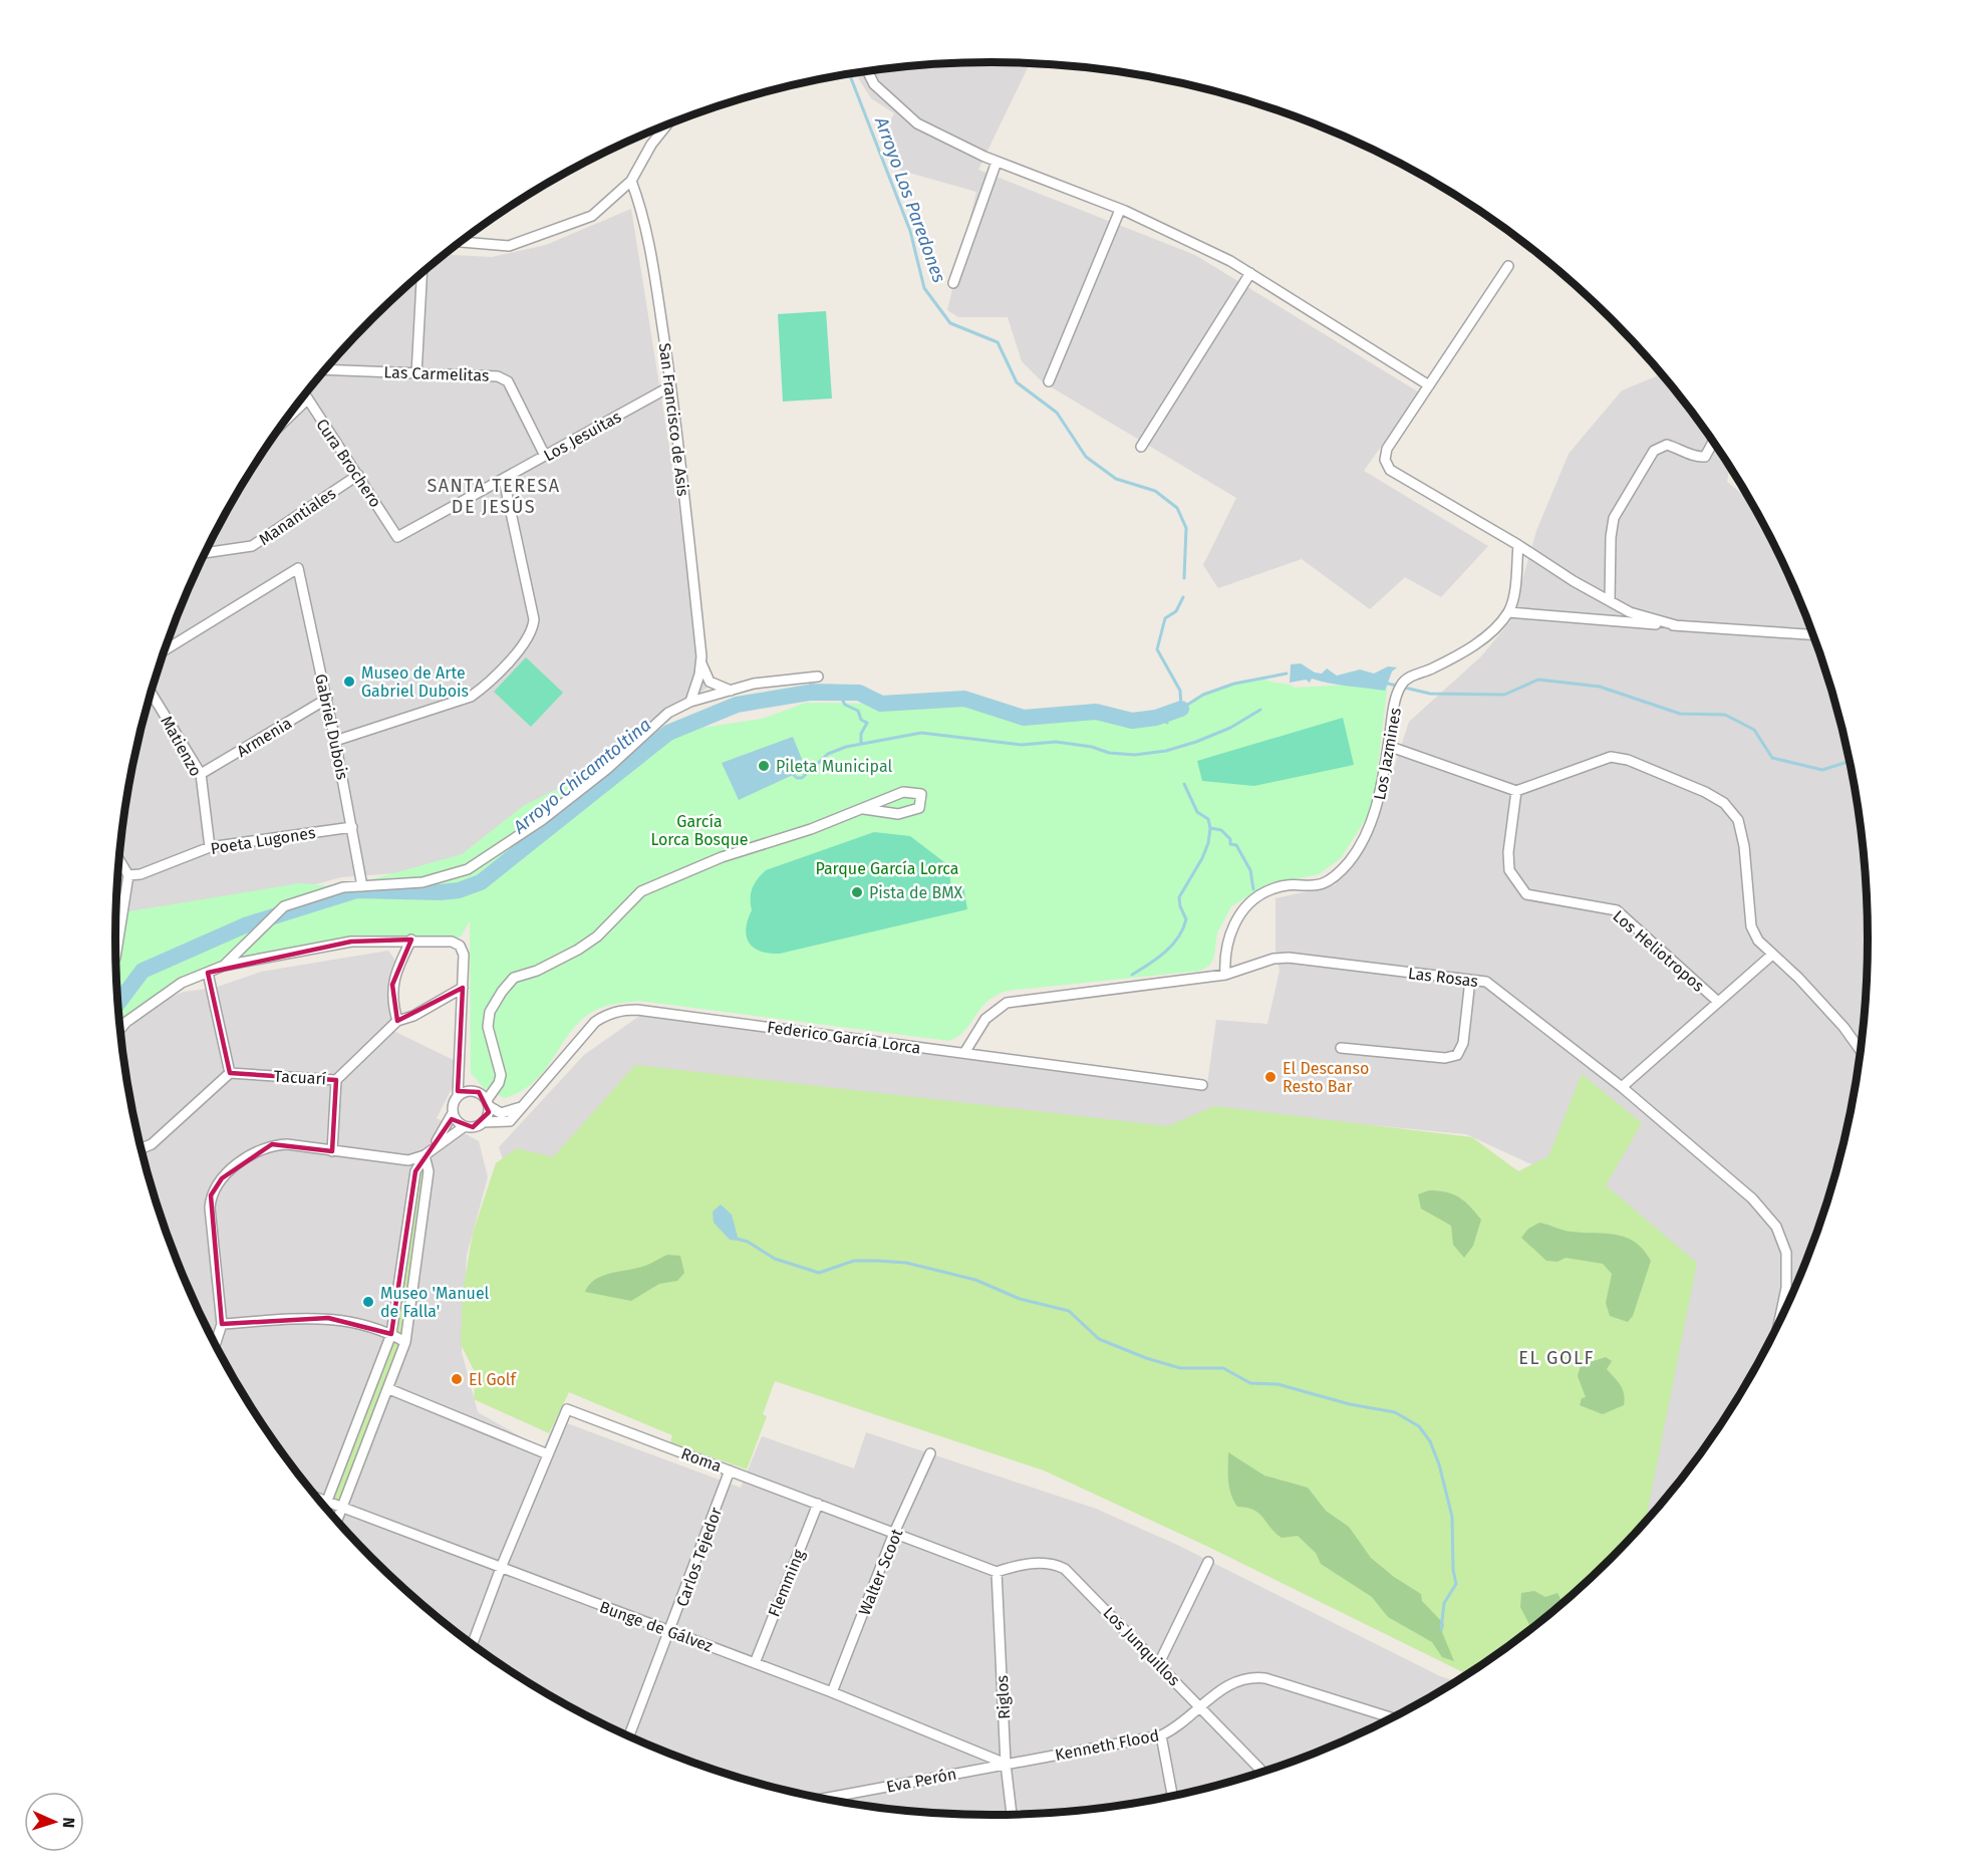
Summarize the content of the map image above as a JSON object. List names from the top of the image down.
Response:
{
  "streets": {
    "street": [
      "Las Carmelitas",
      "San Francisco de Asis",
      "Los Jesuitas",
      "Cura Brochero",
      "Manantiales",
      "Gabriel Dubois",
      "Armenia",
      "Matienzo",
      "Los Jazmines",
      "Poeta Lugones",
      "Los Heliotropos",
      "Las Rosas",
      "Federico García Lorca",
      "Tacuarí",
      "Roma",
      "Carlos Tejedor",
      "Walter Scoot",
      "Flemming",
      "Bunge de Gálvez",
      "Los Junquillos",
      "Riglos",
      "Kenneth Flood",
      "Eva Perón"
    ]
  },
  "crossings": [
    ["Las Carmelitas", "Los Jesuitas"],
    ["San Francisco de Asis", "Los Jesuitas"],
    ["Los Jesuitas", "Cura Brochero"],
    ["Cura Brochero", "Manantiales"],
    ["Gabriel Dubois", "Armenia"],
    ["Gabriel Dubois", "Poeta Lugones"],
    ["Armenia", "Matienzo"],
    ["Matienzo", "Poeta Lugones"],
    ["Los Jazmines", "Las Rosas"],
    ["Las Rosas", "Federico García Lorca"],
    ["Roma", "Carlos Tejedor"],
    ["Roma", "Walter Scoot"],
    ["Roma", "Flemming"],
    ["Roma", "Bunge de Gálvez"],
    ["Roma", "Los Junquillos"],
    ["Roma", "Riglos"],
    ["Carlos Tejedor", "Bunge de Gálvez"],
    ["Walter Scoot", "Bunge de Gálvez"],
    ["Flemming", "Bunge de Gálvez"],
    ["Bunge de Gálvez", "Riglos"],
    ["Bunge de Gálvez", "Kenneth Flood"],
    ["Bunge de Gálvez", "Eva Perón"],
    ["Los Junquillos", "Riglos"],
    ["Los Junquillos", "Kenneth Flood"],
    ["Riglos", "Kenneth Flood"],
    ["Riglos", "Eva Perón"],
    ["Kenneth Flood", "Eva Perón"]
  ],
  "districts": ["SANTA TERESA DE JESÚS", "EL GOLF"],
  "water": ["Arroyo Los Paredones", "Arroyo Chicamtoltina"],
  "parks": ["García Lorca Bosque", "Parque García Lorca"],
  "places": [
    "Museo de Arte Gabriel Dubois",
    "Pileta Municipal",
    "Pista de BMX",
    "El Descanso Resto Bar",
    "Museo 'Manuel de Falla'",
    "El Golf"
  ],
  "north": "right"
}
